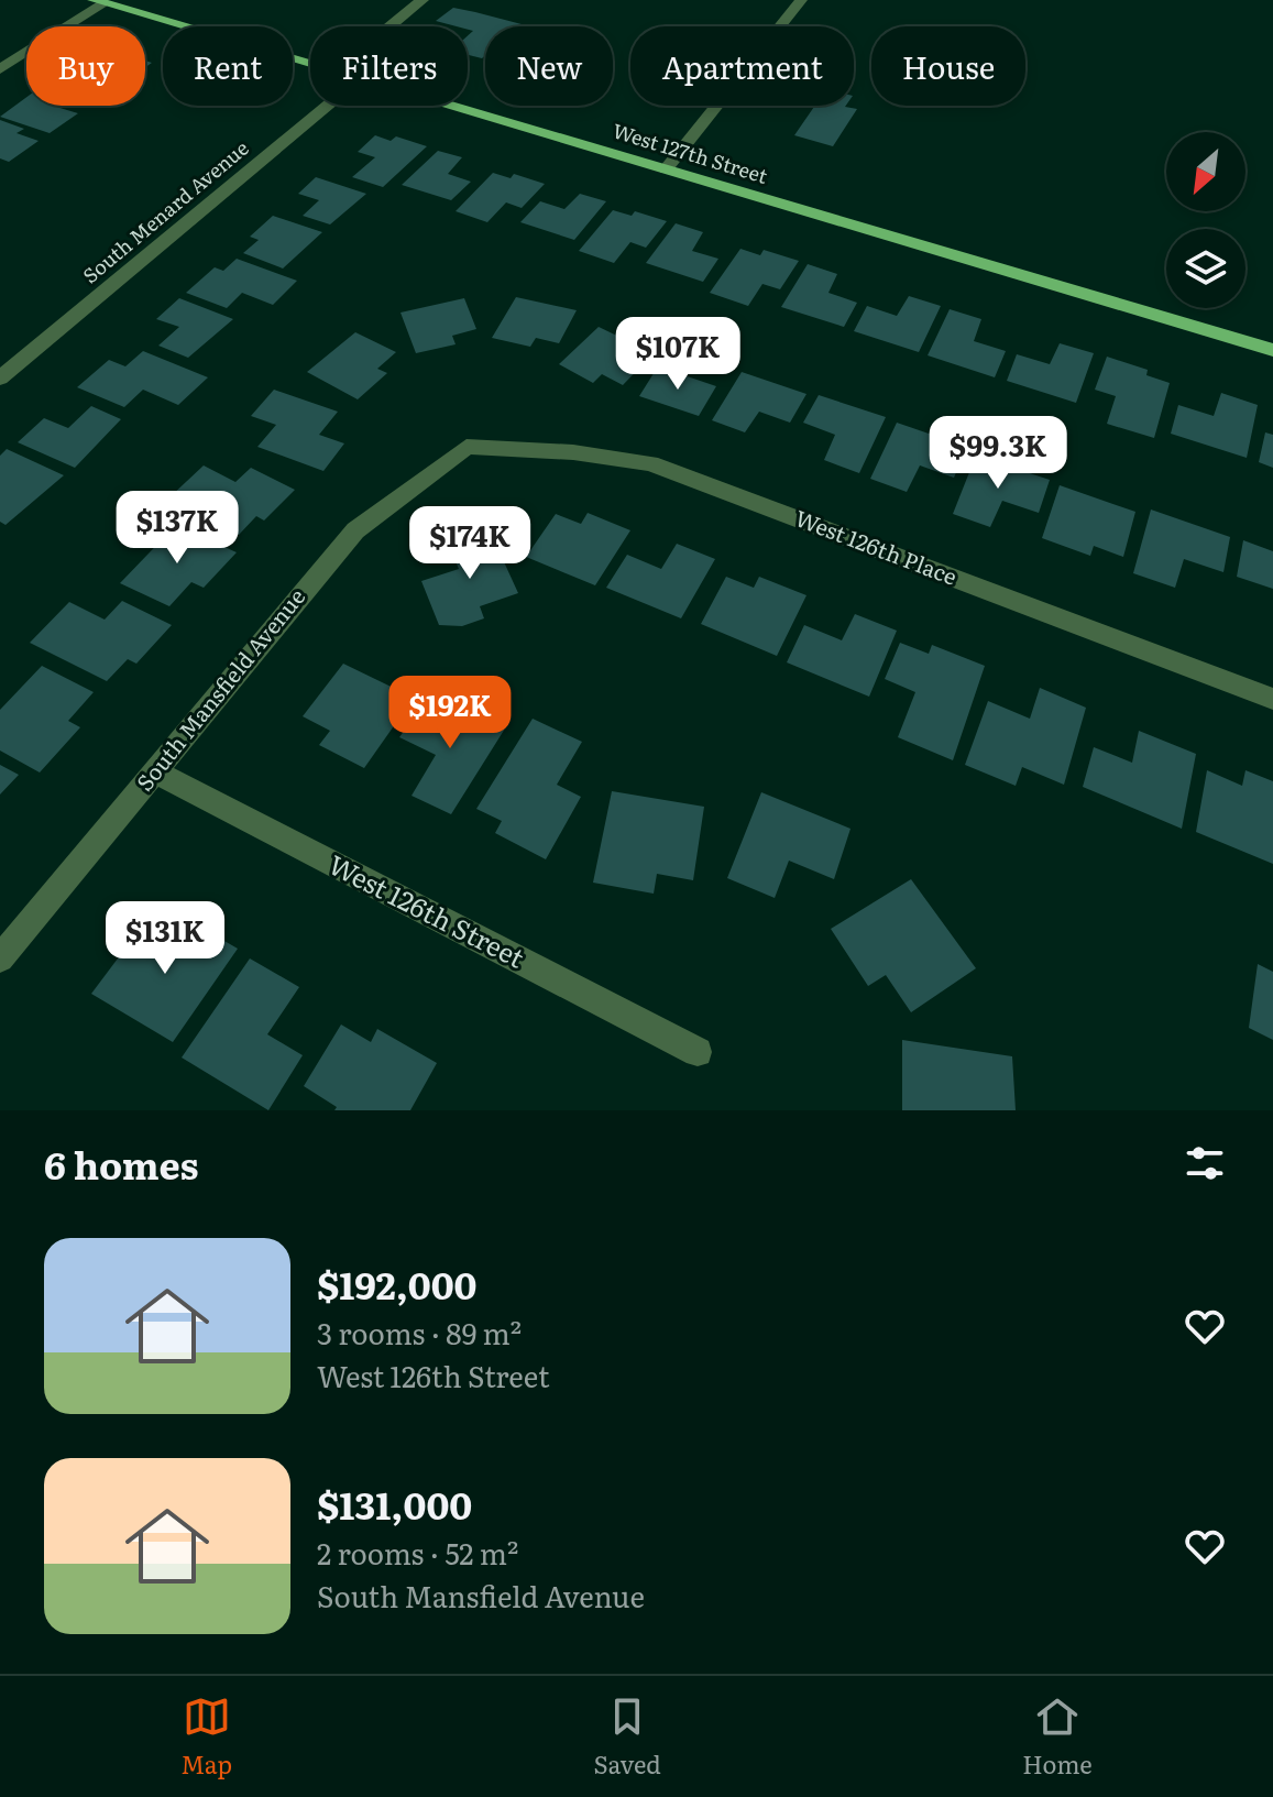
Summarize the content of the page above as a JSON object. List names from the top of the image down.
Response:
{
  "streets": {
    "main road": ["West 127th Street"],
    "street": [
      "South Menard Avenue",
      "West 126th Place",
      "South Mansfield Avenue",
      "West 126th Street"
    ]
  },
  "crossings": [
    ["West 126th Place", "South Mansfield Avenue"],
    ["South Mansfield Avenue", "West 126th Street"]
  ],
  "north": "bottom left",
  "page": {
    "chip": [
      "Buy",
      "Rent",
      "Filters",
      "New",
      "Apartment",
      "House"
    ],
    "price": [
      "$107K",
      "$99.3K",
      "$137K",
      "$174K",
      "$192K",
      "$131K"
    ],
    "heading": "6 homes",
    "list": [
      {
        "name": "$192,000",
        "note": "3 rooms · 89 m² · West 126th Street"
      },
      {
        "name": "$131,000",
        "note": "2 rooms · 52 m² · South Mansfield Avenue"
      }
    ],
    "tabs": ["Map", "Saved", "Home"]
  }
}
